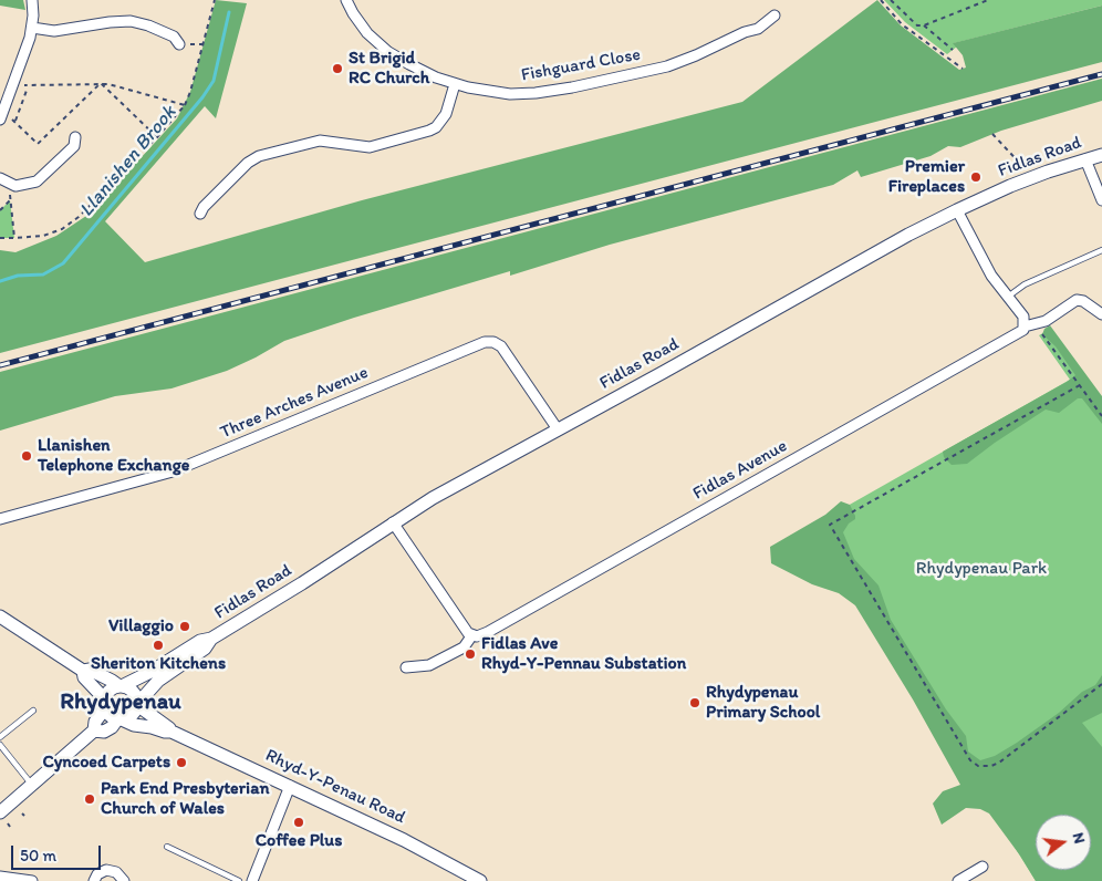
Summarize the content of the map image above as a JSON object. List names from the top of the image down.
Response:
{
  "streets": {
    "street": [
      "Fishguard Close",
      "Fidlas Road",
      "Three Arches Avenue",
      "Fidlas Avenue",
      "Rhyd-Y-Penau Road"
    ]
  },
  "crossings": [
    ["Fidlas Road", "Three Arches Avenue"],
    ["Fidlas Road", "Rhyd-Y-Penau Road"]
  ],
  "districts": ["Rhydypenau"],
  "water": ["Llanishen Brook"],
  "parks": ["Rhydypenau Park"],
  "places": [
    "St Brigid RC Church",
    "Premier Fireplaces",
    "Llanishen Telephone Exchange",
    "Villaggio",
    "Sheriton Kitchens",
    "Fidlas Ave Rhyd-Y-Pennau Substation",
    "Rhydypenau Primary School",
    "Cyncoed Carpets",
    "Park End Presbyterian Church of Wales",
    "Coffee Plus"
  ],
  "scale_bar": "50 m",
  "north": "right"
}
